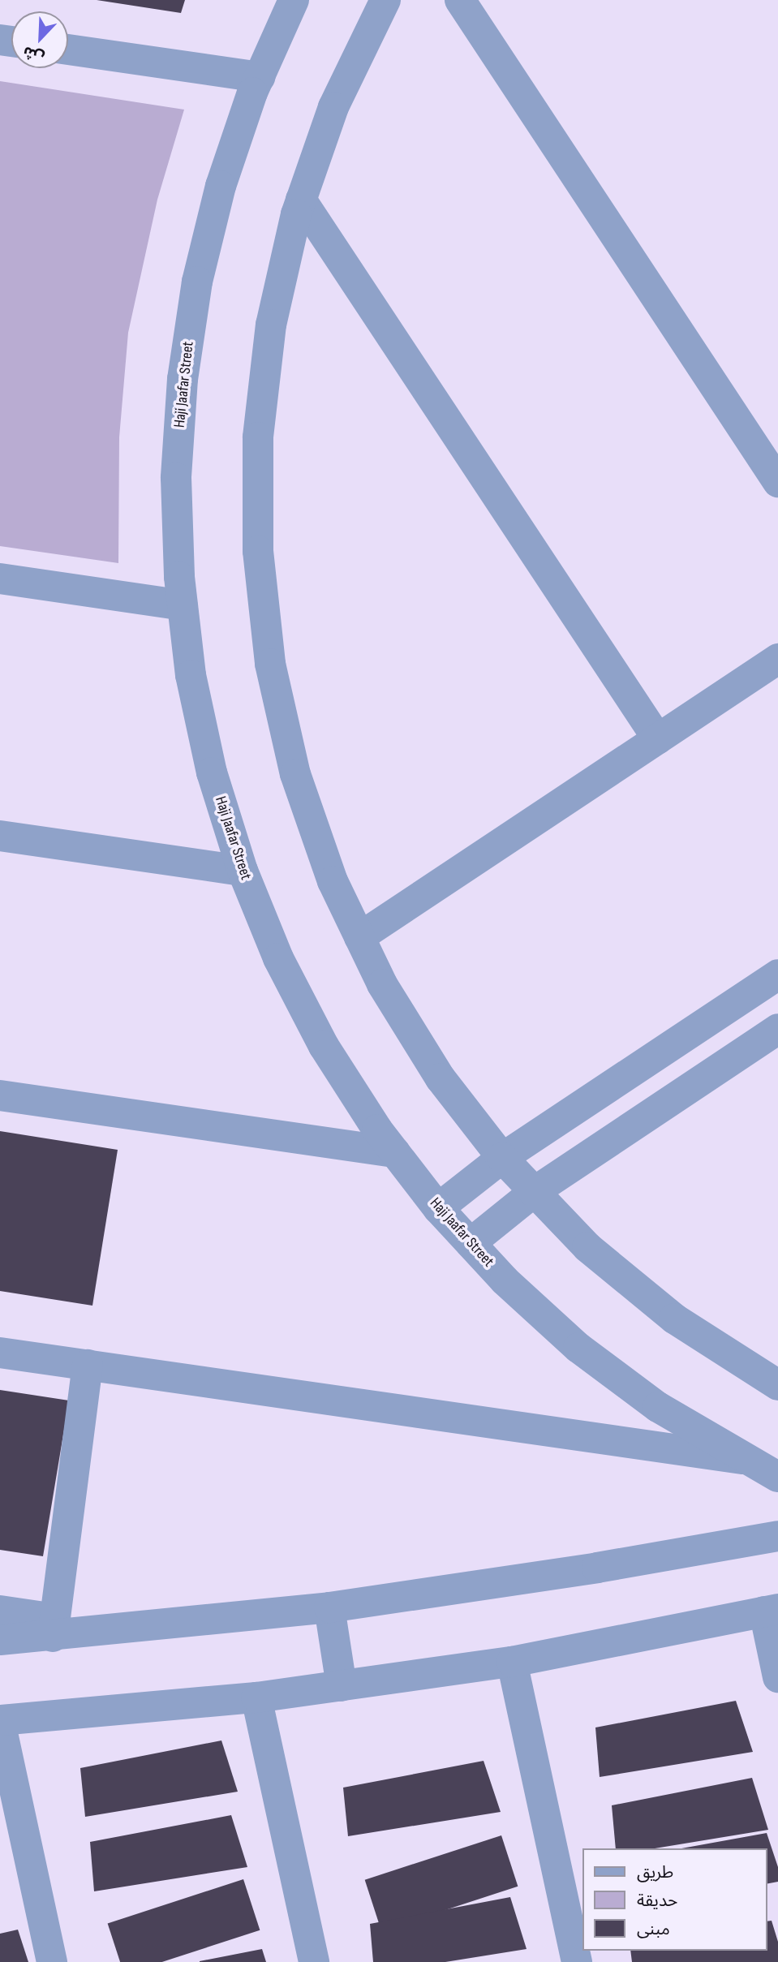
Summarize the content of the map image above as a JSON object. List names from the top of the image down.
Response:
{
  "streets": {
    "street": ["Haji Jaafar Street"]
  },
  "legend": ["طريق", "حديقة", "مبنى"],
  "north": "bottom left"
}
